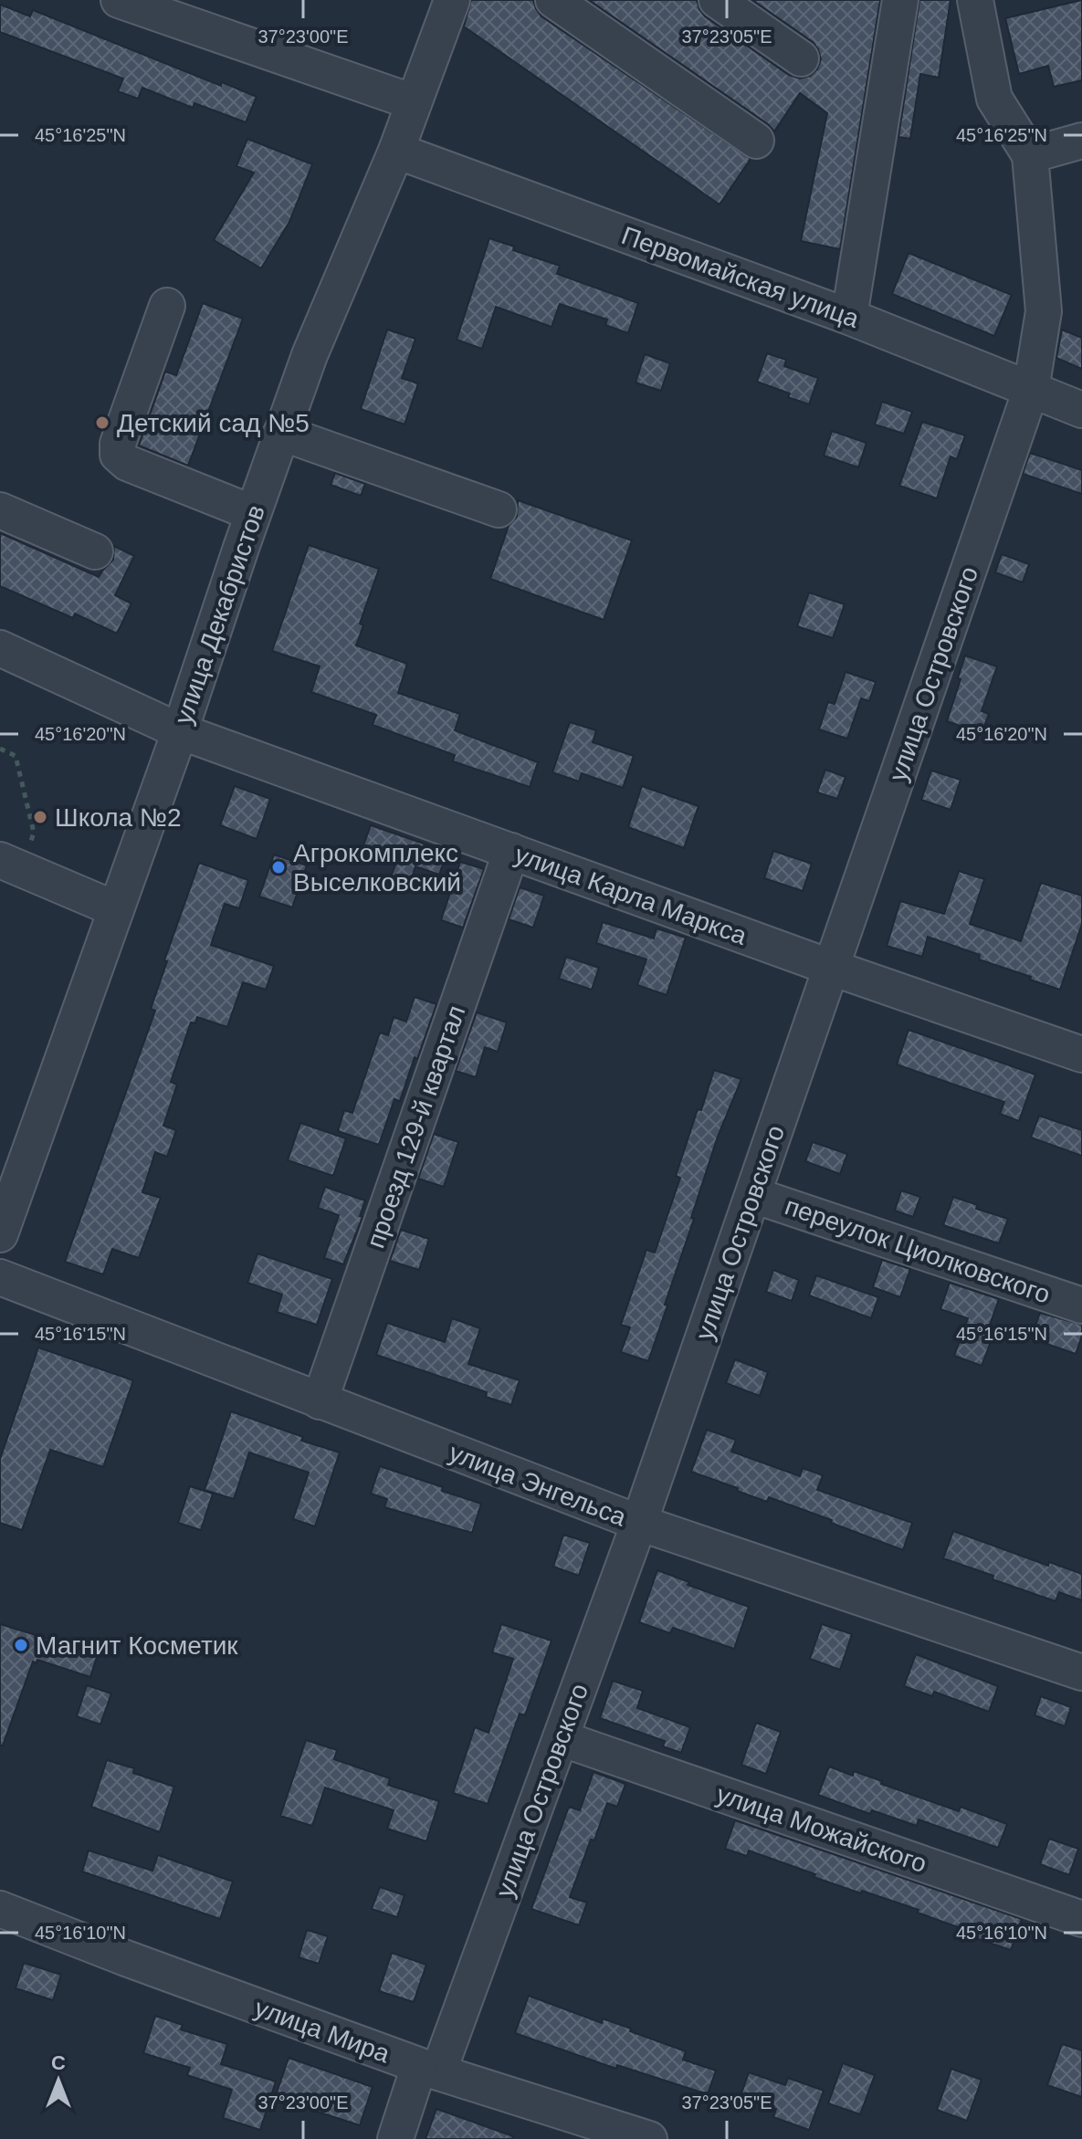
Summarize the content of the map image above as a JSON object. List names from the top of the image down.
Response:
{
  "streets": {
    "street": [
      "Первомайская улица",
      "улица Декабристов",
      "улица Островского",
      "улица Карла Маркса",
      "проезд 129-й квартал",
      "переулок Циолковского",
      "улица Энгельса",
      "улица Можайского",
      "улица Мира"
    ]
  },
  "crossings": [
    ["Первомайская улица", "улица Декабристов"],
    ["Первомайская улица", "улица Островского"],
    ["улица Декабристов", "улица Карла Маркса"],
    ["улица Островского", "улица Карла Маркса"],
    ["улица Островского", "переулок Циолковского"],
    ["улица Островского", "улица Энгельса"],
    ["улица Островского", "улица Можайского"],
    ["улица Островского", "улица Мира"],
    ["улица Карла Маркса", "проезд 129-й квартал"],
    ["проезд 129-й квартал", "улица Энгельса"]
  ],
  "places": [
    "Детский сад №5",
    "Школа №2",
    "Агрокомплекс Выселковский",
    "Магнит Косметик"
  ],
  "north": "top",
  "coordinates": [
    "37°23'00\"E",
    "37°23'05\"E",
    "45°16'25\"N",
    "45°16'20\"N",
    "45°16'15\"N",
    "45°16'10\"N"
  ]
}
